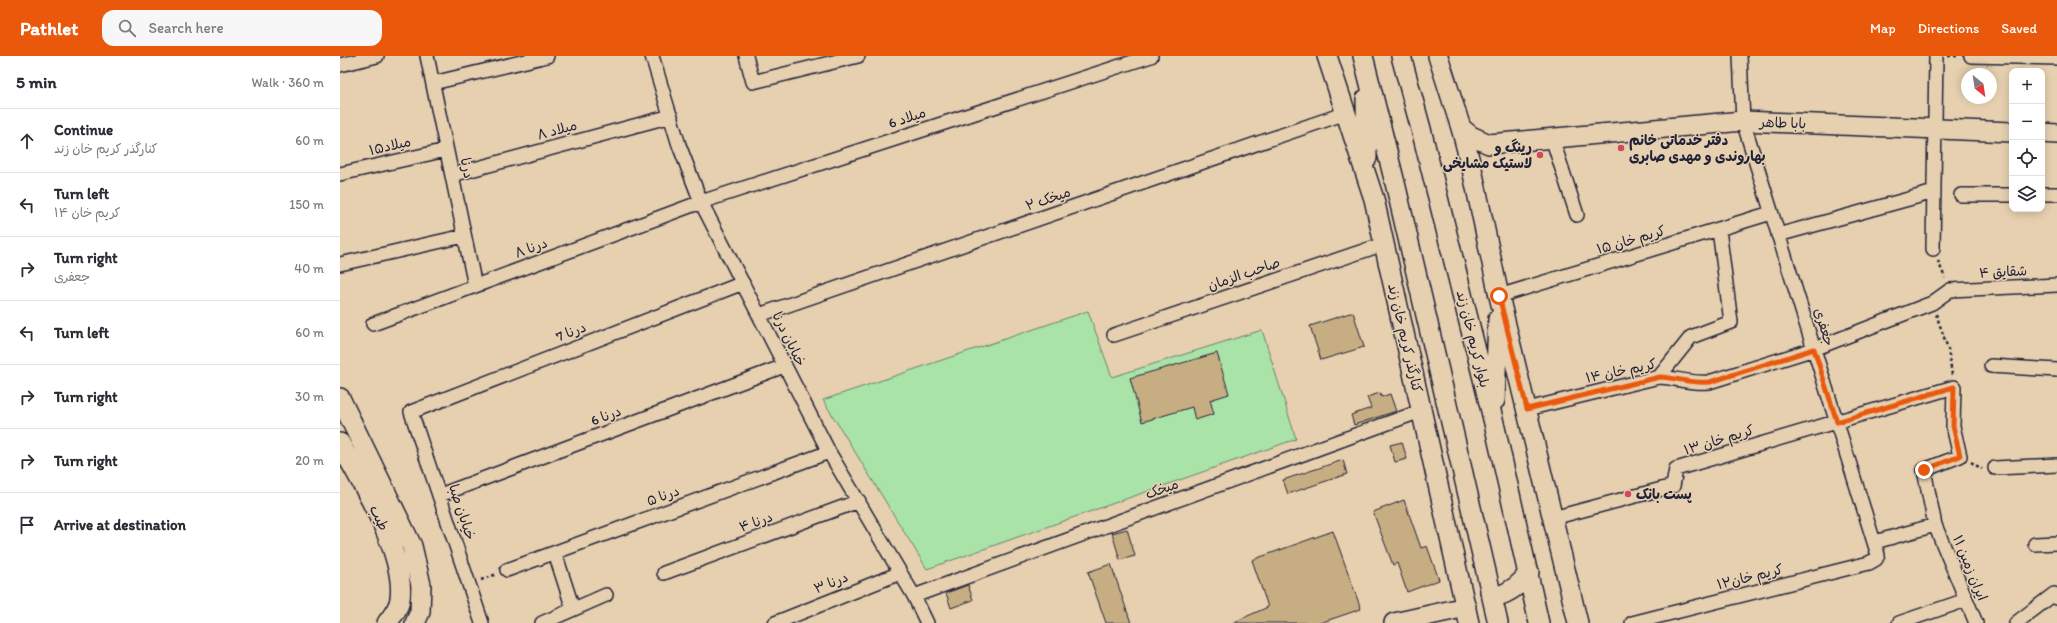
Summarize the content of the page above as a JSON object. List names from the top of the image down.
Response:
{
  "streets": {
    "main road": [
      "بابا طاهر",
      "کنارگذر کریم خان زند",
      "بلوار کریم خان زند",
      "طیب"
    ],
    "street": [
      "میلاد 6",
      "میلاد ۸",
      "میلاد۱۵",
      "درنا",
      "میخک ۲",
      "کریم خان ۱۵",
      "درنا ۸",
      "شقایق ۴",
      "صاحب الزمان",
      "جعفری",
      "درنا 7",
      "خیابان درنا",
      "کریم خان ۱۴",
      "درنا 6",
      "کریم خان ۱۳",
      "میخک",
      "درنا ۵",
      "خیابان صبا",
      "درنا ۴",
      "ایران زمین ۱۱",
      "کریم خان۱۲",
      "درنا ۳"
    ]
  },
  "crossings": [
    ["میلاد 6", "درنا ۸"],
    ["میلاد 6", "خیابان درنا"],
    ["بابا طاهر", "جعفری"],
    ["میلاد ۸", "درنا"],
    ["میلاد ۸", "خیابان درنا"],
    ["میلاد۱۵", "درنا"],
    ["درنا", "درنا ۸"],
    ["میخک ۲", "کنارگذر کریم خان زند"],
    ["میخک ۲", "خیابان درنا"],
    ["کریم خان ۱۵", "جعفری"],
    ["درنا ۸", "خیابان درنا"],
    ["شقایق ۴", "کریم خان ۱۴"],
    ["صاحب الزمان", "کنارگذر کریم خان زند"],
    ["جعفری", "کریم خان ۱۴"],
    ["جعفری", "کریم خان ۱۳"],
    ["جعفری", "کریم خان۱۲"],
    ["درنا 7", "خیابان درنا"],
    ["درنا 7", "خیابان صبا"],
    ["کنارگذر کریم خان زند", "میخک"],
    ["خیابان درنا", "درنا 6"],
    ["خیابان درنا", "میخک"],
    ["خیابان درنا", "درنا ۵"],
    ["خیابان درنا", "درنا ۴"],
    ["خیابان درنا", "درنا ۳"],
    ["درنا 6", "خیابان صبا"]
  ],
  "places": ["دفتر خدماتی خانم بهاروندی و مهدی صابری", "رینگ و لاستیک مشایخی", "پست بانک"],
  "north": "bottom right",
  "page": {
    "header": "Pathlet",
    "search": "Search here",
    "nav": ["Map", "Directions", "Saved"],
    "heading": ["5 min", "Walk · 360 m"],
    "map_buttons": ["+", "−"],
    "list": [
      ["Continue", "کنارگذر کریم خان زند", "60 m"],
      ["Turn left", "کریم خان ۱۴", "150 m"],
      ["Turn right", "جعفری", "40 m"],
      ["Turn left", "60 m"],
      ["Turn right", "30 m"],
      ["Turn right", "20 m"],
      "Arrive at destination"
    ]
  }
}
